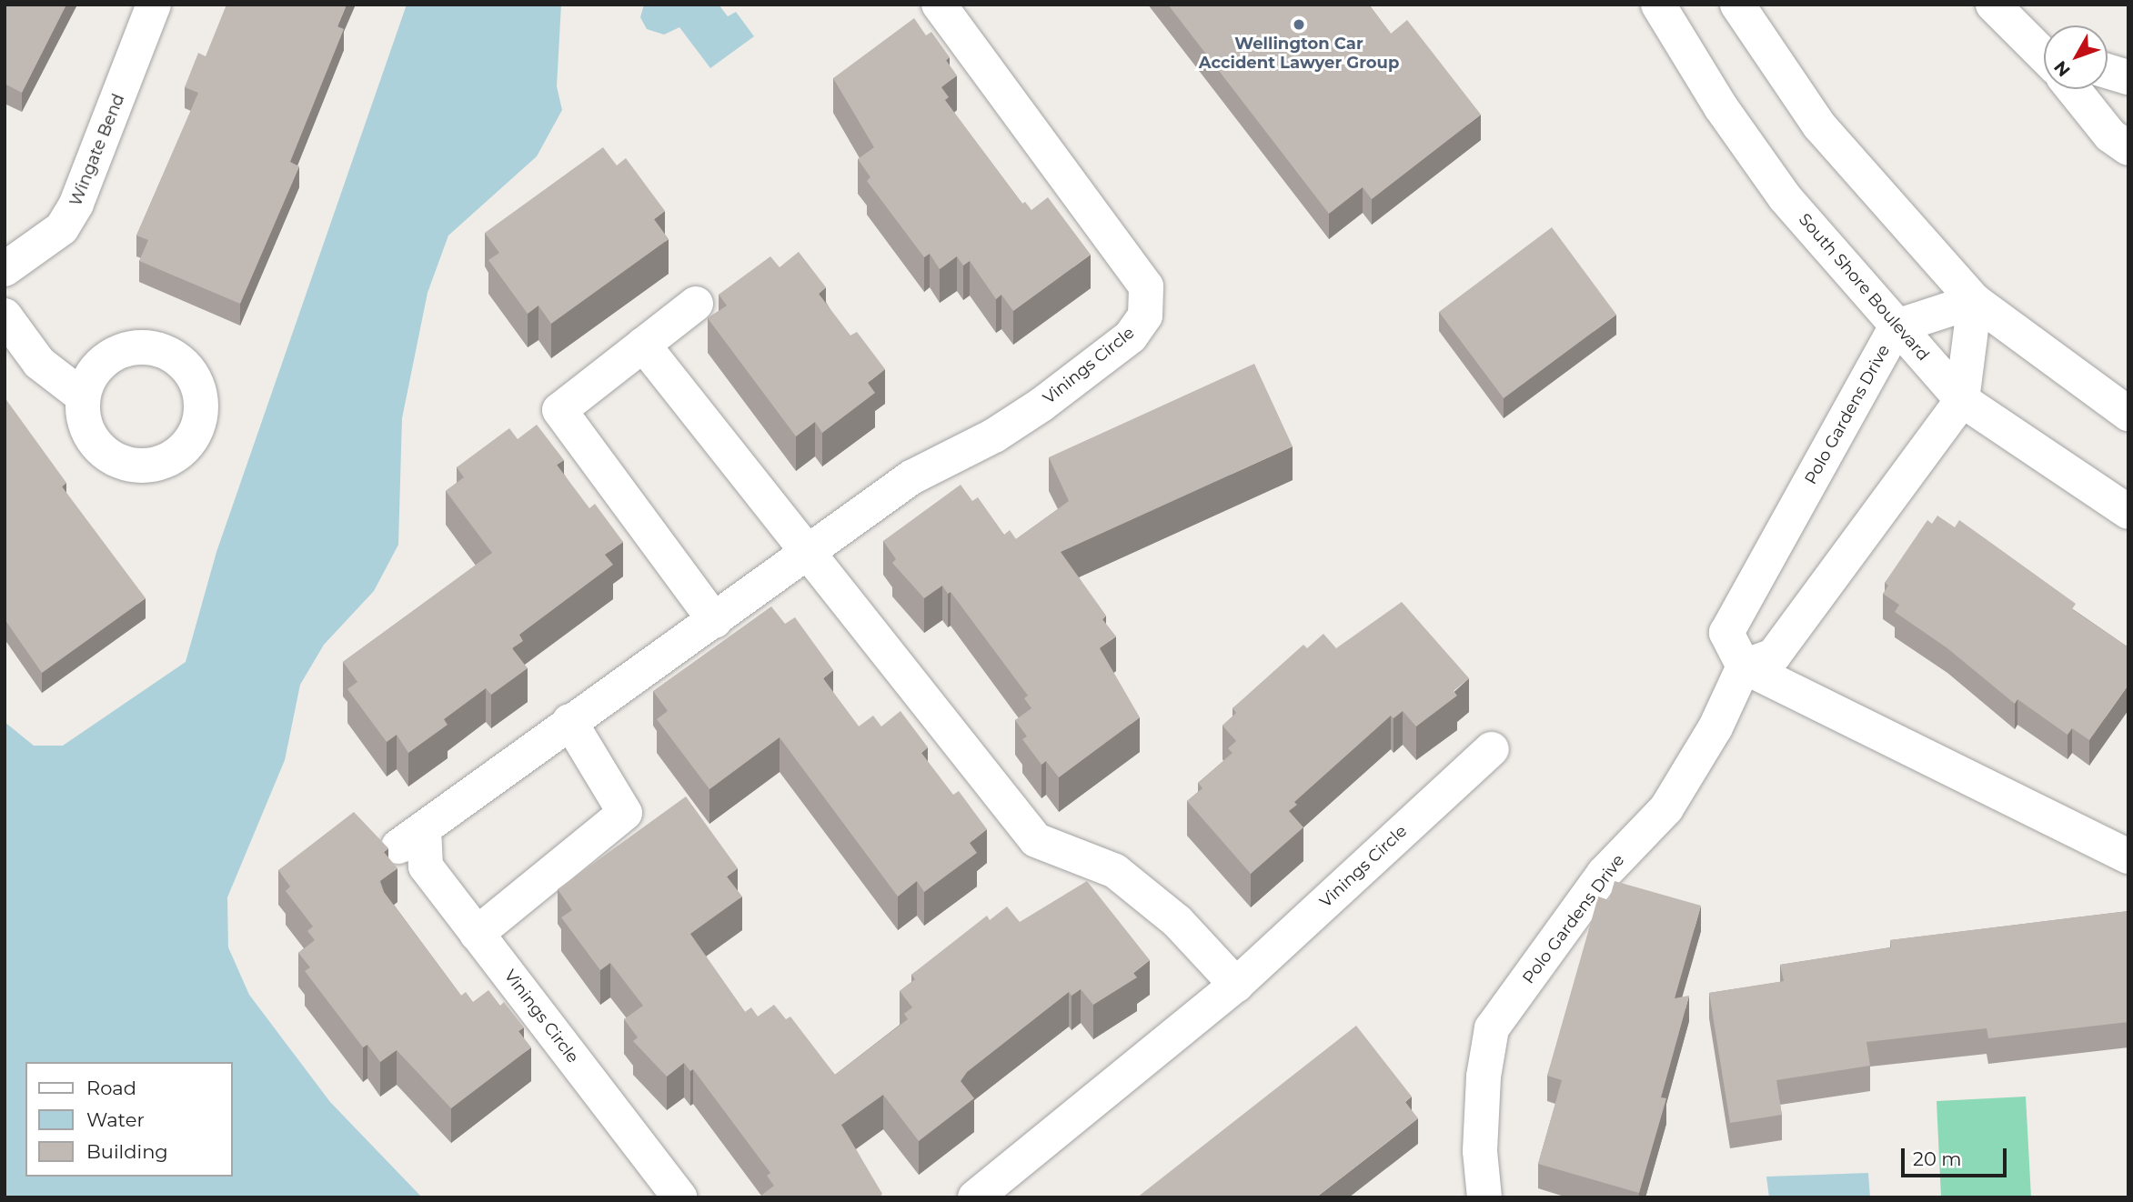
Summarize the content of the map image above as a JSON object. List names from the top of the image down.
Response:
{
  "streets": {
    "street": [
      "Wingate Bend",
      "South Shore Boulevard",
      "Vinings Circle",
      "Polo Gardens Drive"
    ]
  },
  "crossings": [
    ["South Shore Boulevard", "Polo Gardens Drive"]
  ],
  "places": ["Wellington Car Accident Lawyer Group"],
  "legend": ["Road", "Water", "Building"],
  "scale_bar": "20 m",
  "north": "bottom left"
}
